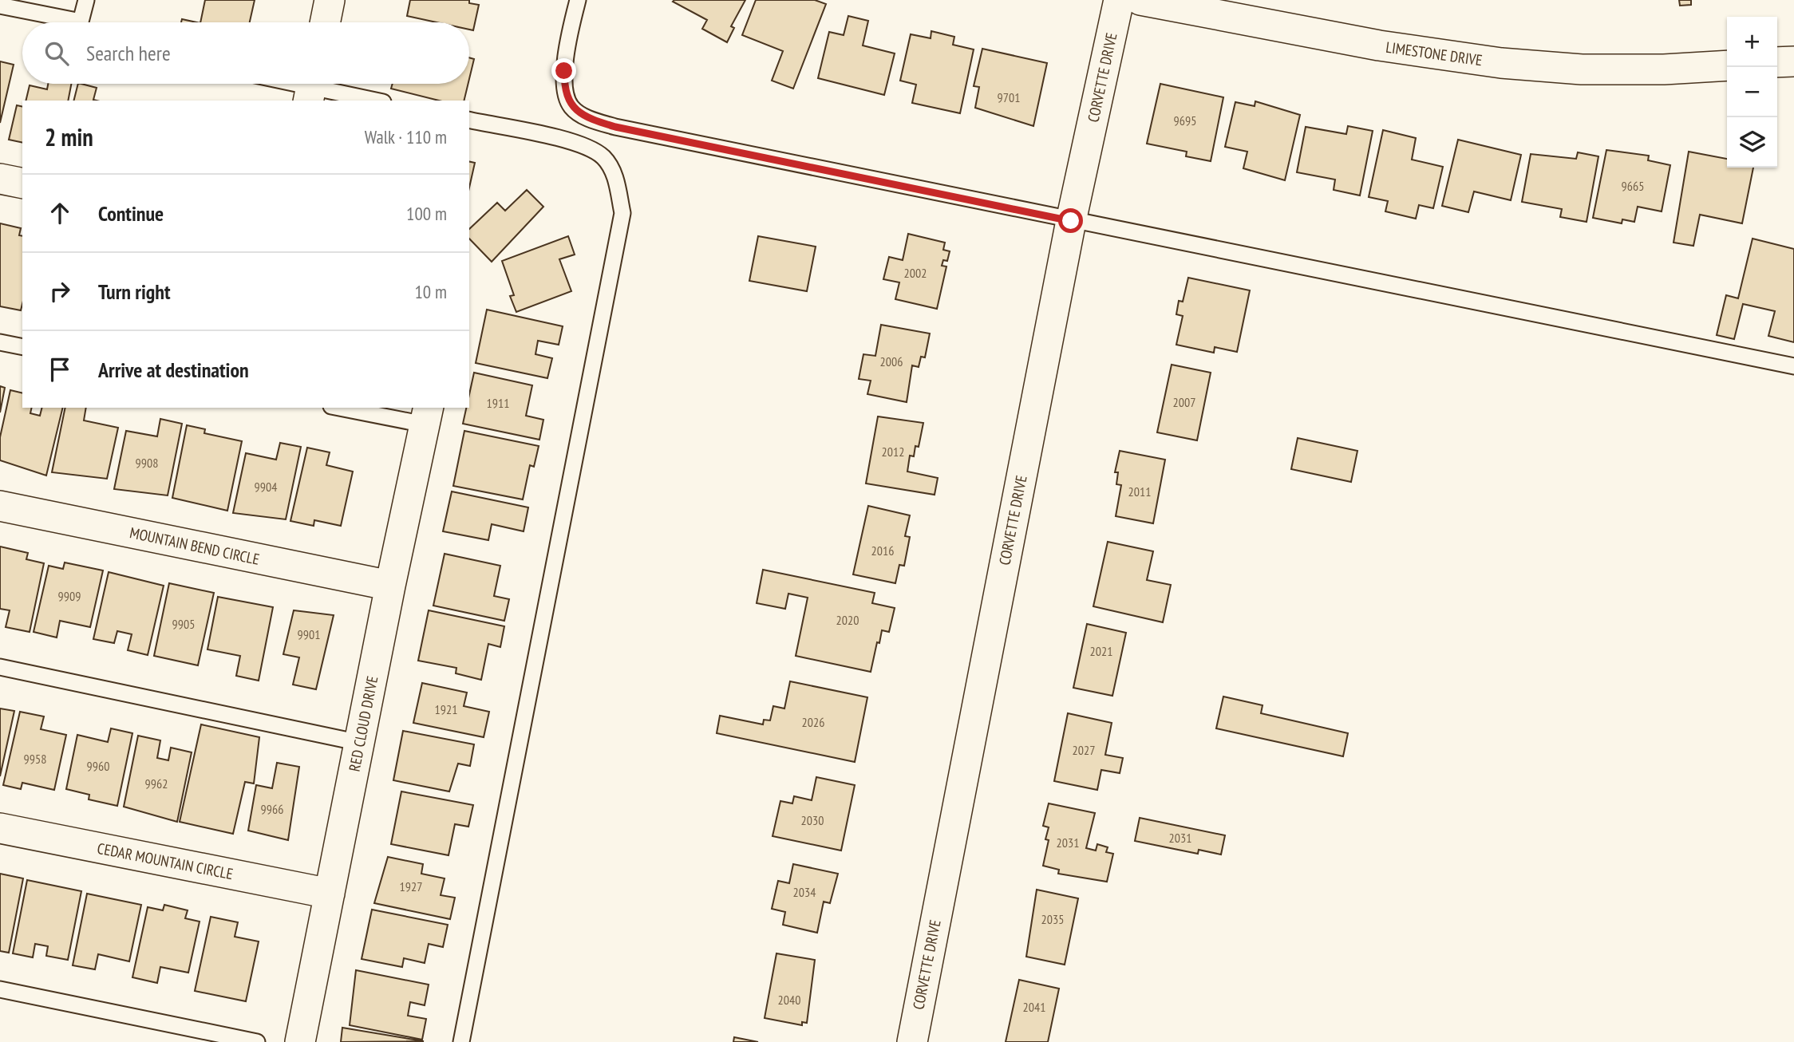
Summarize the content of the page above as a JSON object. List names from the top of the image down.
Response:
{
  "streets": {
    "street": [
      "LIMESTONE DRIVE",
      "CORVETTE DRIVE",
      "MOUNTAIN BEND CIRCLE",
      "RED CLOUD DRIVE",
      "CEDAR MOUNTAIN CIRCLE"
    ]
  },
  "crossings": [
    ["MOUNTAIN BEND CIRCLE", "RED CLOUD DRIVE"],
    ["RED CLOUD DRIVE", "CEDAR MOUNTAIN CIRCLE"]
  ],
  "house_numbers": [
    "9701",
    "9695",
    "9665",
    "2002",
    "2006",
    "2007",
    "1911",
    "2012",
    "9908",
    "9904",
    "2011",
    "2016",
    "9909",
    "2020",
    "9905",
    "9901",
    "2021",
    "1921",
    "2026",
    "2027",
    "9958",
    "9960",
    "9962",
    "9966",
    "2030",
    "2031",
    "2031",
    "1927",
    "2034",
    "2035",
    "2040",
    "2041"
  ],
  "page": {
    "map_buttons": ["+", "−"],
    "search": "Search here",
    "heading": ["2 min", "Walk · 110 m"],
    "list": [
      ["Continue", "100 m"],
      ["Turn right", "10 m"],
      "Arrive at destination"
    ]
  }
}
